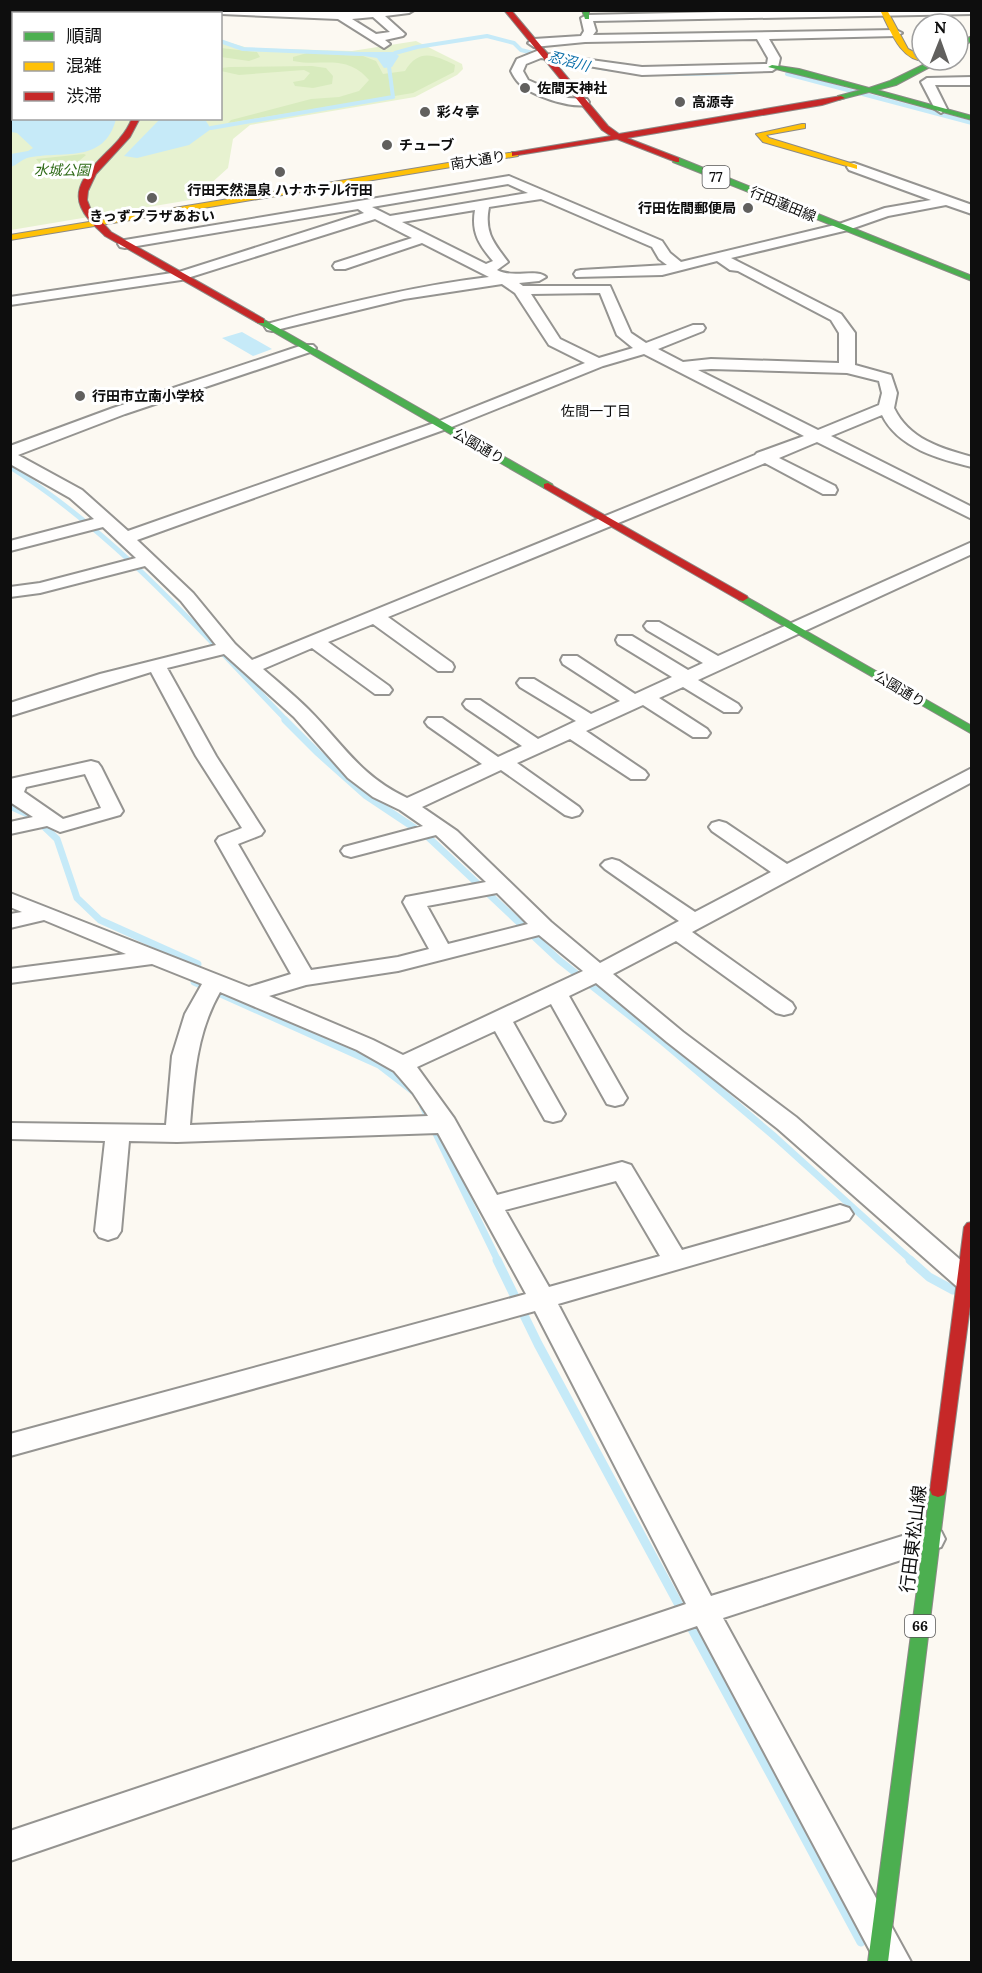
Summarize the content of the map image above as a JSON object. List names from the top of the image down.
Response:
{
  "streets": {
    "street": [
      "南大通り",
      "77",
      "行田蓮田線",
      "公園通り",
      "行田東松山線",
      "66"
    ]
  },
  "crossings": [
    ["南大通り", "行田蓮田線"],
    ["南大通り", "公園通り"]
  ],
  "districts": ["佐間一丁目"],
  "water": ["忍沼川"],
  "parks": ["水城公園"],
  "places": [
    "佐間天神社",
    "高源寺",
    "彩々亭",
    "チューブ",
    "行田天然温泉 ハナホテル行田",
    "きっずプラザあおい",
    "行田佐間郵便局",
    "行田市立南小学校"
  ],
  "legend": ["順調", "混雑", "渋滞"],
  "north": "top"
}
